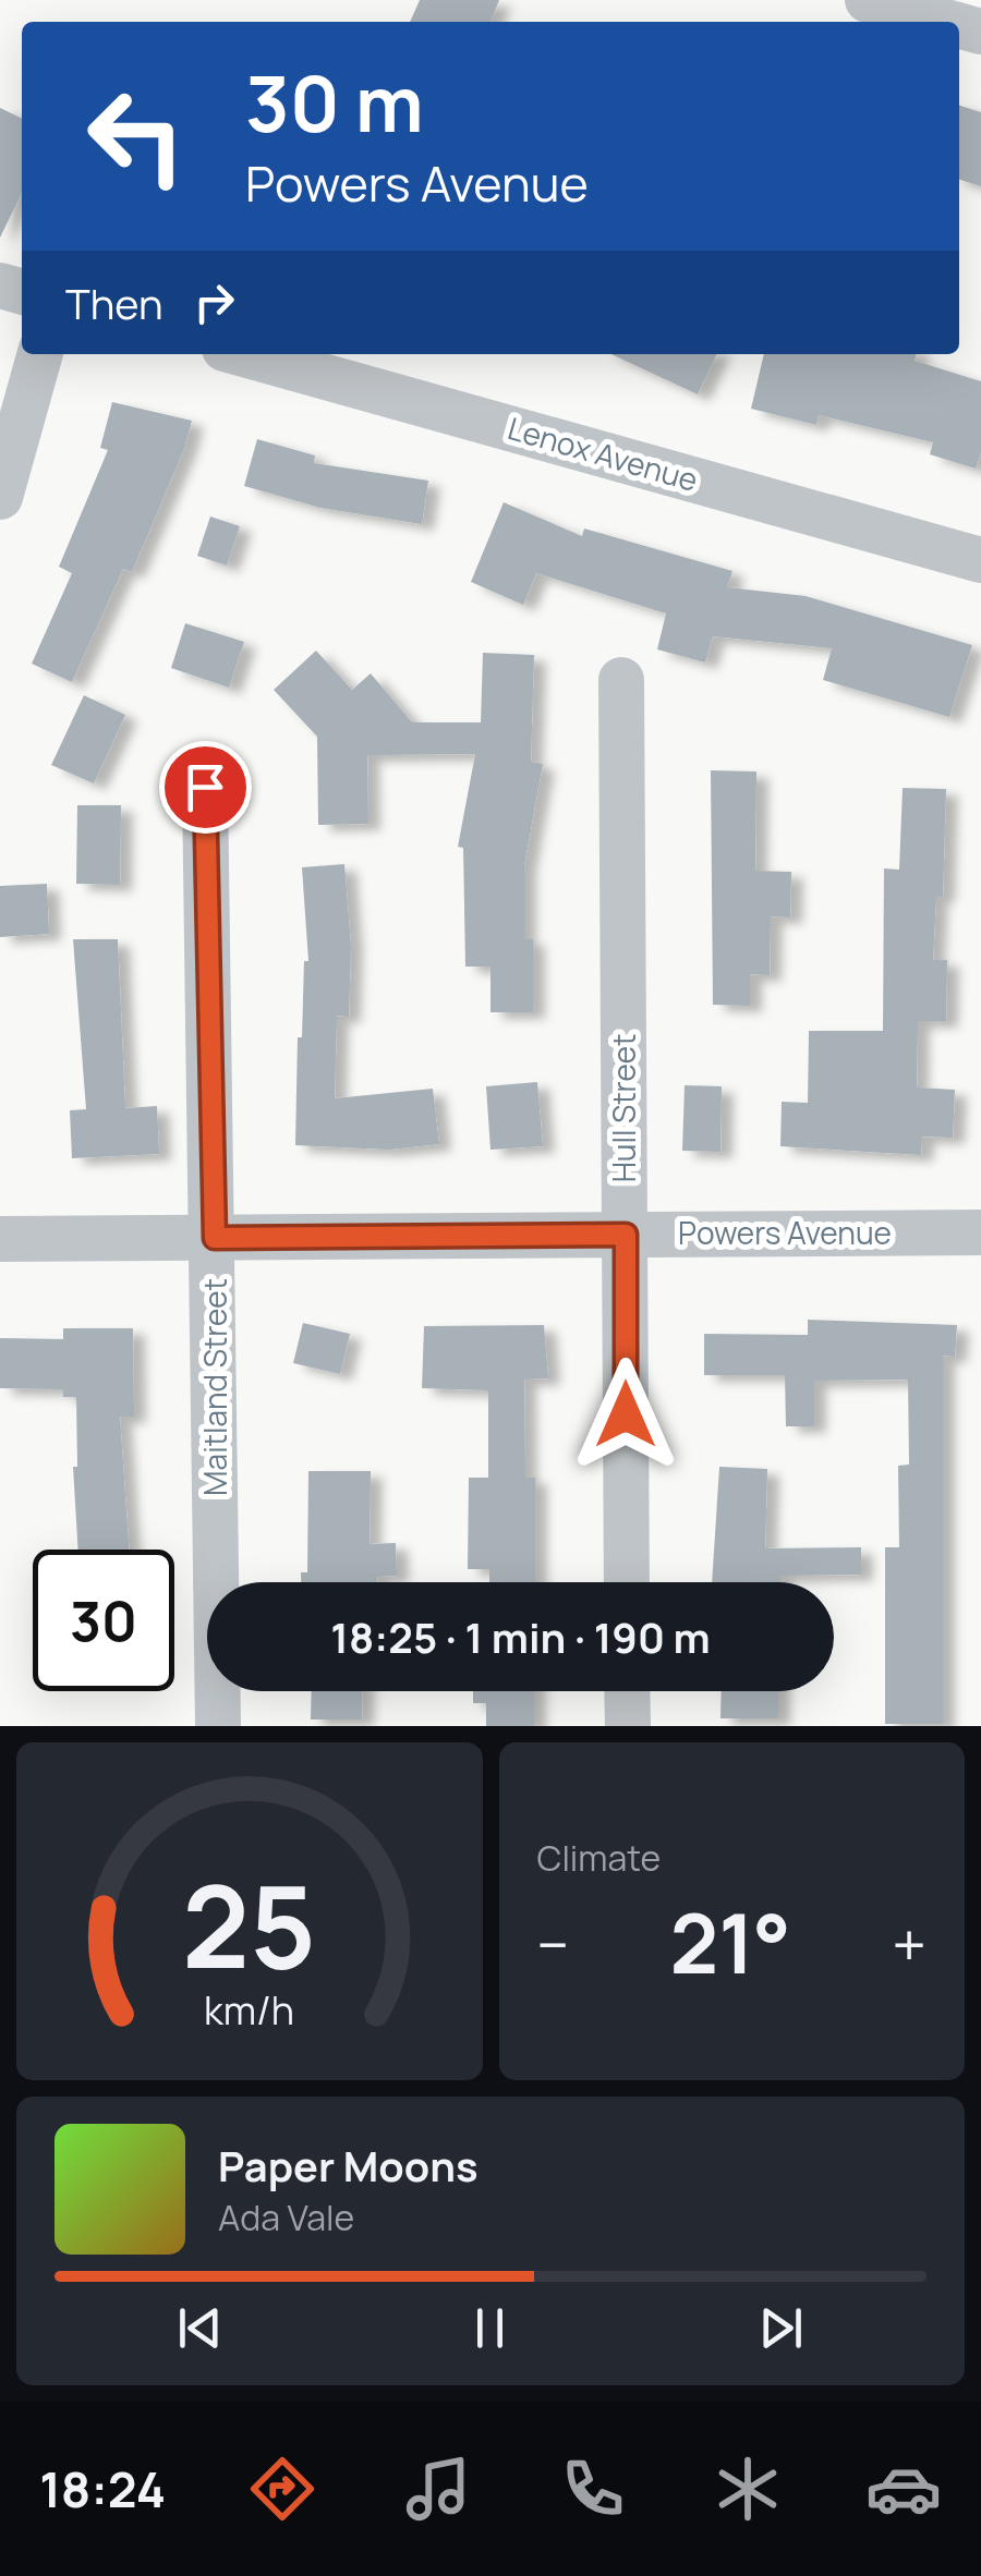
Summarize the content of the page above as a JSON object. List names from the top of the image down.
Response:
{
  "streets": {
    "street": [
      "Lenox Avenue",
      "Hull Street",
      "Powers Avenue",
      "Maitland Street"
    ]
  },
  "crossings": [
    ["Hull Street", "Powers Avenue"],
    ["Powers Avenue", "Maitland Street"]
  ],
  "page": {
    "turn": ["30 m", "Powers Avenue"],
    "then": "Then",
    "limit": "30",
    "trip": "18:25 · 1 min · 190 m",
    "tile": "Climate",
    "heat": ["−", "21°", "+"],
    "song": ["Paper Moons", "Ada Vale"],
    "tabs": "18:24",
    "gauge": ["25", "km/h"]
  }
}
